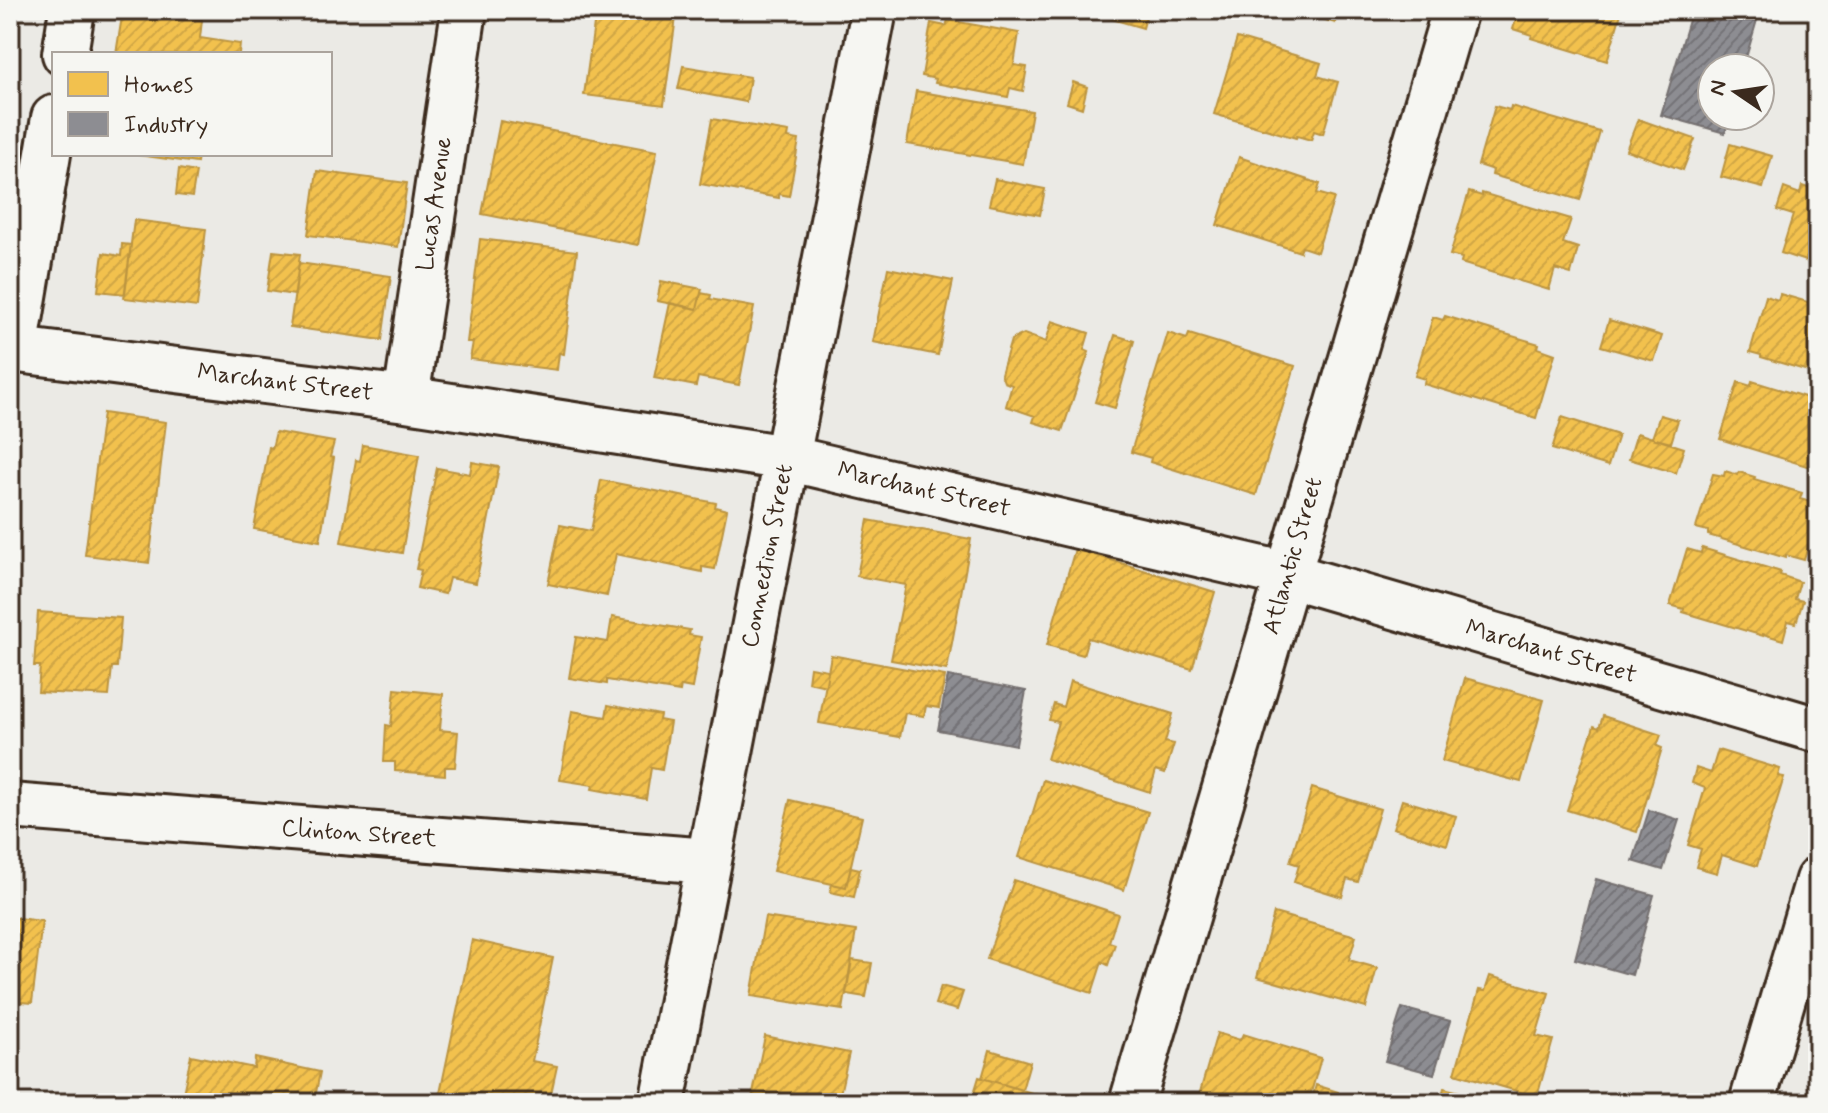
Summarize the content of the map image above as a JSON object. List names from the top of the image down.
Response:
{
  "streets": {
    "street": [
      "Lucas Avenue",
      "Marchant Street",
      "Connection Street",
      "Atlantic Street",
      "Clinton Street"
    ]
  },
  "crossings": [
    ["Lucas Avenue", "Marchant Street"],
    ["Marchant Street", "Connection Street"],
    ["Marchant Street", "Atlantic Street"],
    ["Connection Street", "Clinton Street"]
  ],
  "legend": ["Homes", "Industry"],
  "north": "left"
}
